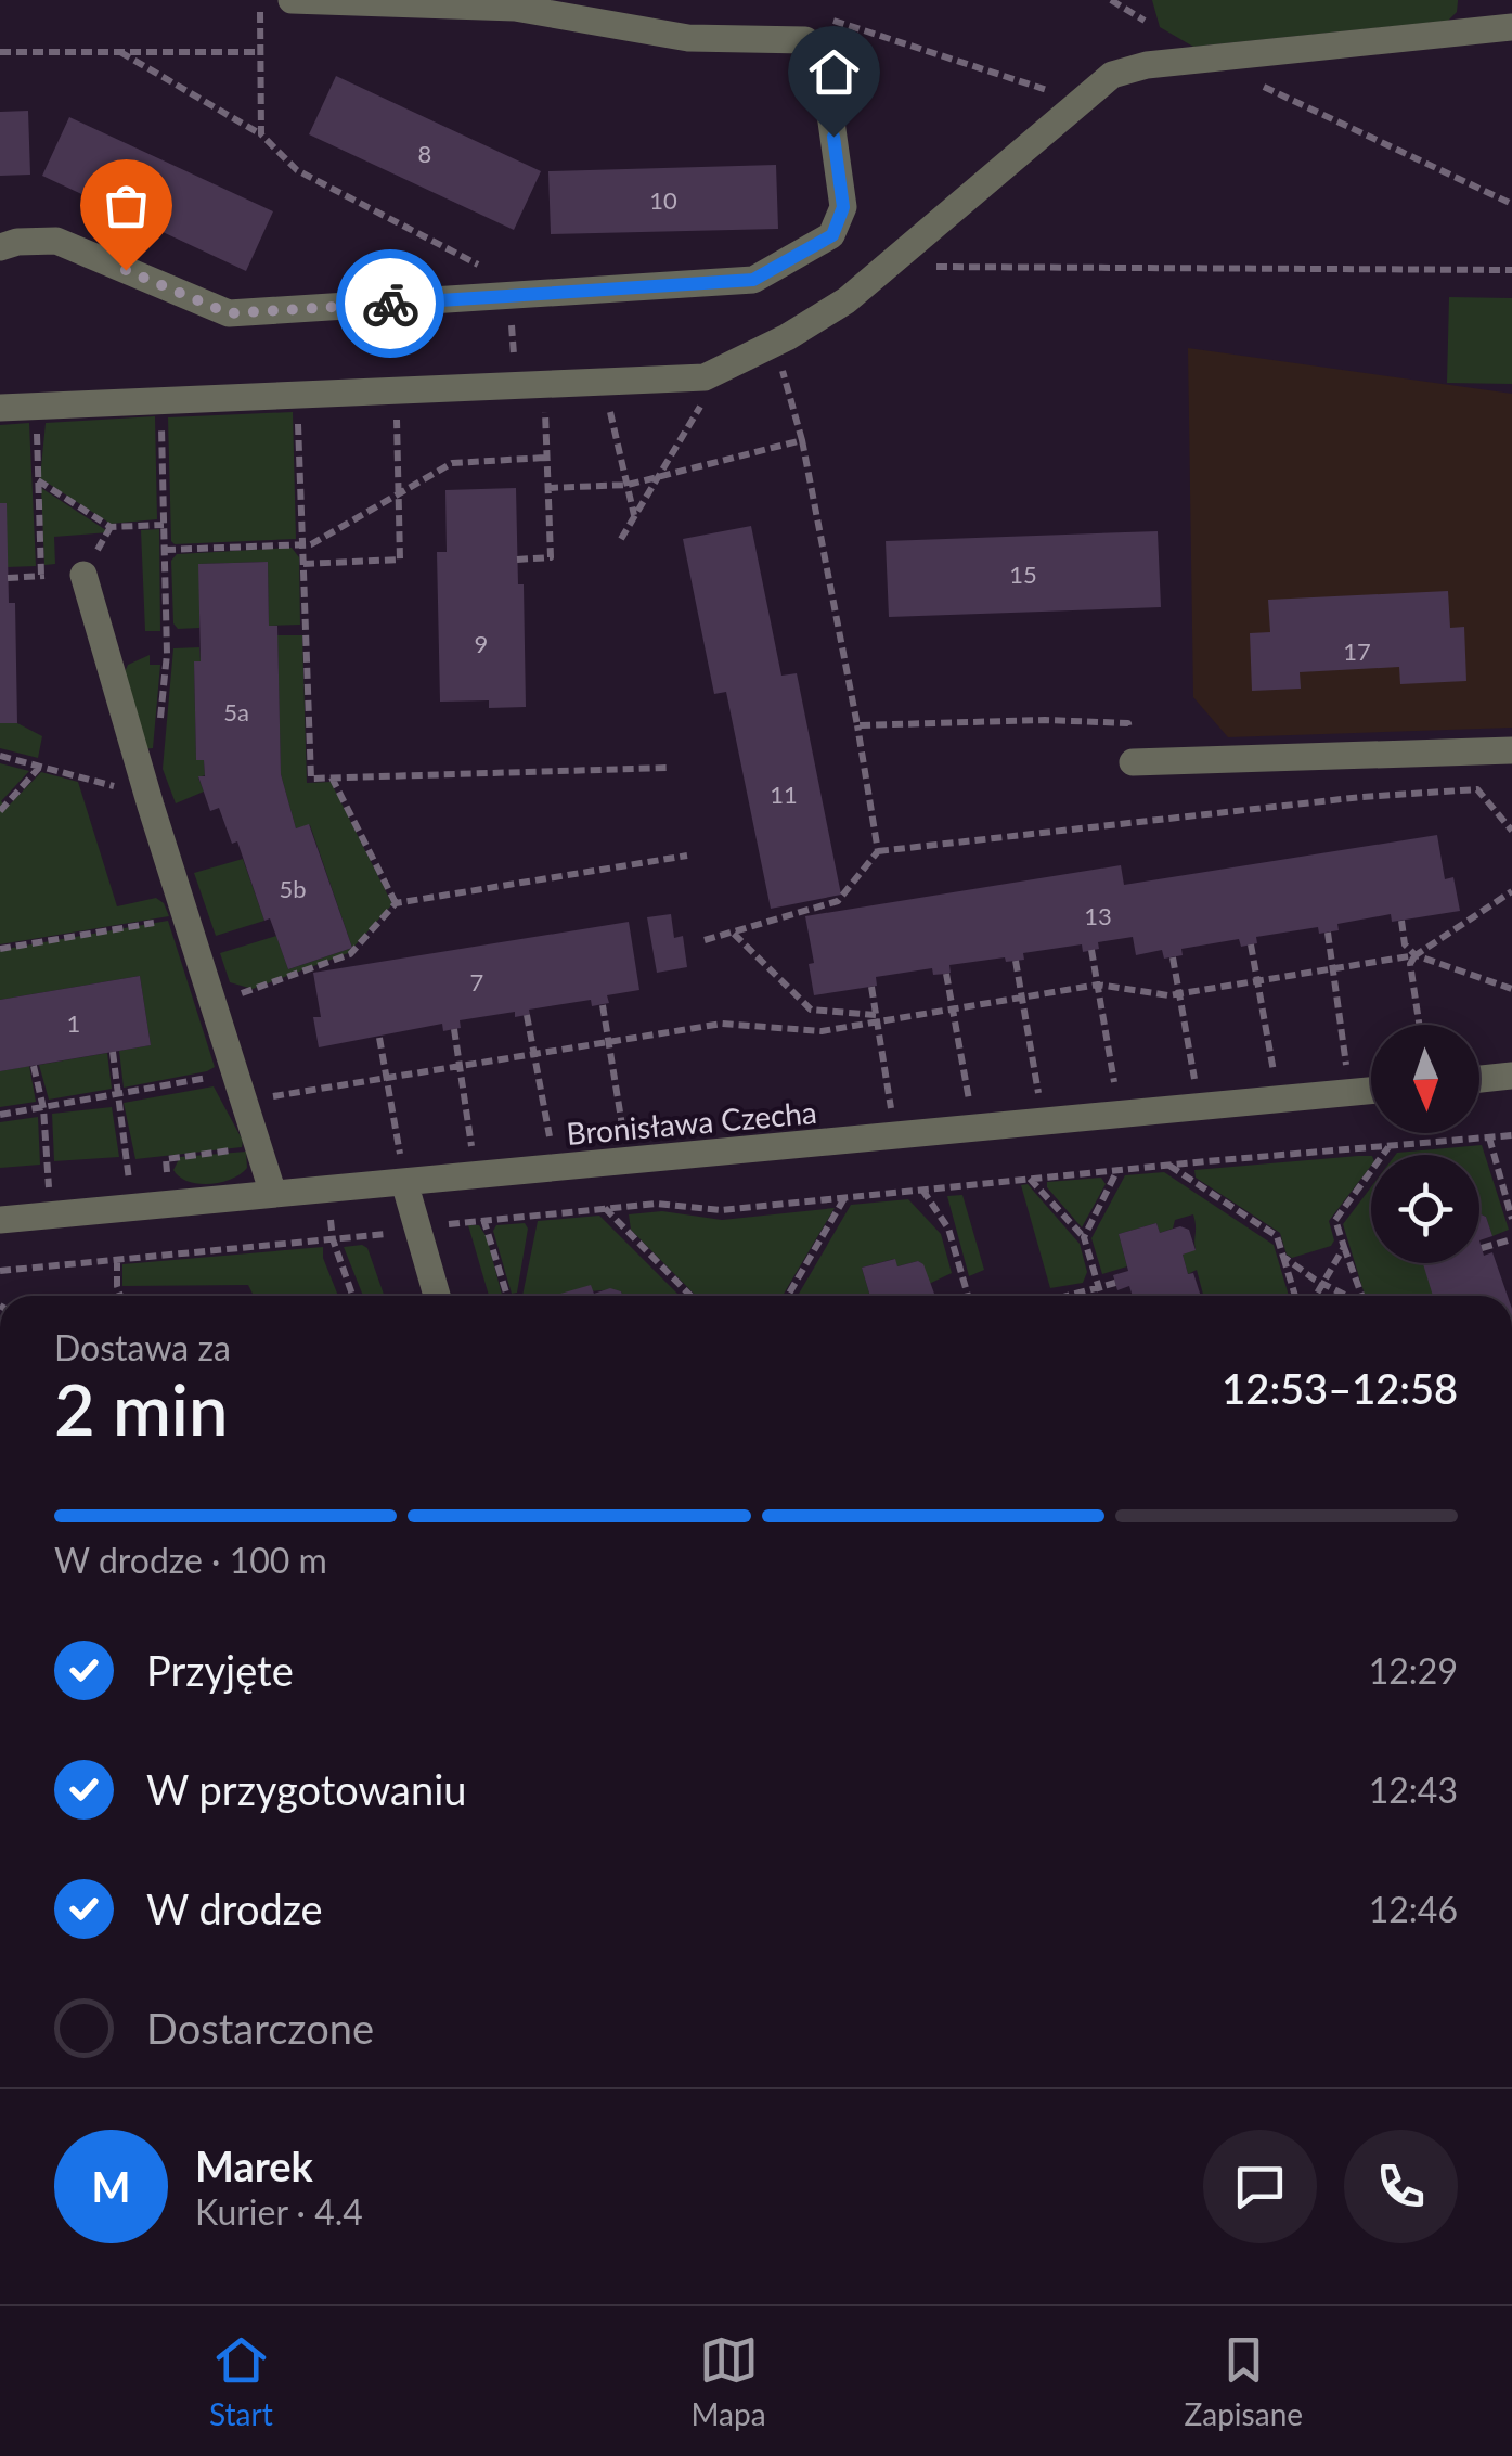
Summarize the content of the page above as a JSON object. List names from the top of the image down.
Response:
{
  "streets": {
    "street": ["Bronisława Czecha"]
  },
  "house_numbers": [
    "8",
    "10",
    "15",
    "9",
    "17",
    "5a",
    "11",
    "5b",
    "13",
    "7",
    "1"
  ],
  "north": "bottom",
  "page": {
    "heading": ["2 min", "Dostawa za", "12:53–12:58"],
    "panel": ["Marek", "Kurier · 4.4"],
    "bar": "W drodze · 100 m",
    "list": [
      ["Przyjęte", "12:29"],
      ["W przygotowaniu", "12:43"],
      ["W drodze", "12:46"],
      "Dostarczone"
    ],
    "round": "M",
    "tabs": ["Start", "Mapa", "Zapisane"]
  }
}
